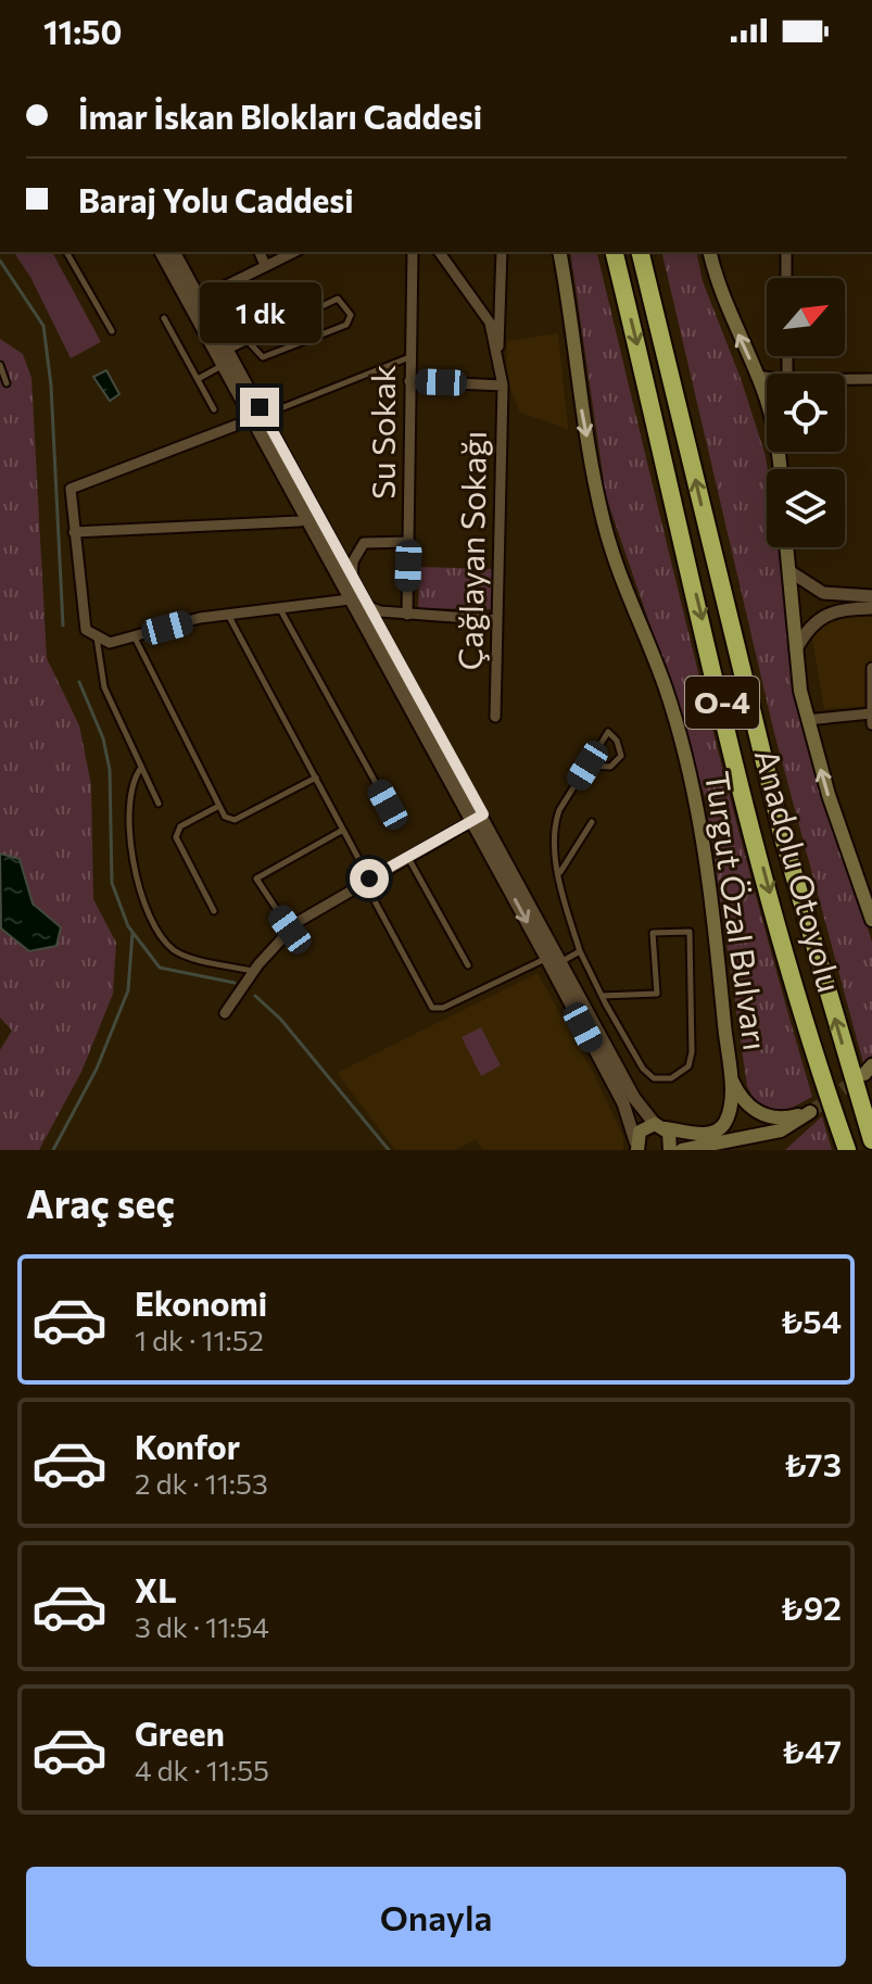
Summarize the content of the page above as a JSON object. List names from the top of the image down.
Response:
{
  "streets": {
    "highway": ["O-4", "Anadolu Otoyolu"],
    "main road": ["Turgut Özal Bulvarı"],
    "street": ["Su Sokak", "Çağlayan Sokağı"]
  },
  "crossings": [
    ["Su Sokak", "Çağlayan Sokağı"]
  ],
  "one_way": ["Turgut Özal Bulvarı"],
  "north": "top right",
  "page": {
    "status": "11:50",
    "banner": ["İmar İskan Blokları Caddesi", "Baraj Yolu Caddesi"],
    "bubble": "1 dk",
    "heading": "Araç seç",
    "list": [
      {
        "name": "Ekonomi",
        "note": "1 dk · 11:52",
        "value": "₺54"
      },
      {
        "name": "Konfor",
        "note": "2 dk · 11:53",
        "value": "₺73"
      },
      {
        "name": "XL",
        "note": "3 dk · 11:54",
        "value": "₺92"
      },
      {
        "name": "Green",
        "note": "4 dk · 11:55",
        "value": "₺47"
      }
    ],
    "buttons": "Onayla"
  }
}
